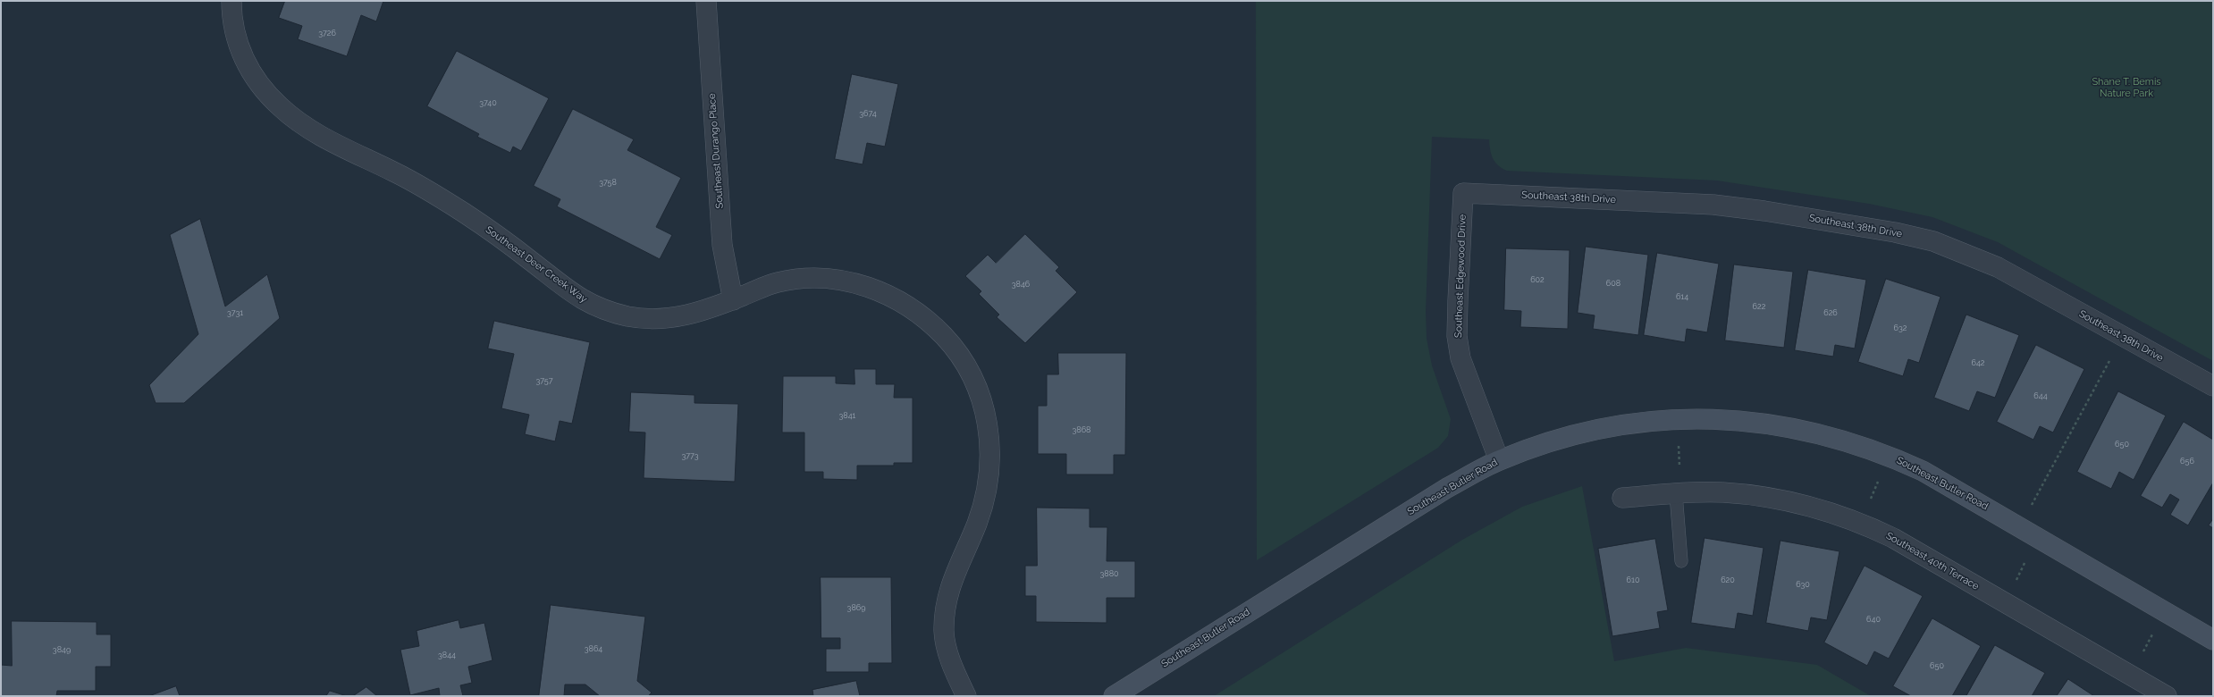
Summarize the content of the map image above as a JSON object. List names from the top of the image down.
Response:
{
  "streets": {
    "main road": ["Southeast Butler Road"],
    "street": [
      "Southeast Durango Place",
      "Southeast 38th Drive",
      "Southeast Deer Creek Way",
      "Southeast Edgewood Drive",
      "Southeast 40th Terrace"
    ]
  },
  "crossings": [
    ["Southeast Durango Place", "Southeast Deer Creek Way"],
    ["Southeast 38th Drive", "Southeast Edgewood Drive"],
    ["Southeast Edgewood Drive", "Southeast Butler Road"]
  ],
  "parks": ["Shane T. Bemis Nature Park"],
  "house_numbers": [
    "3726",
    "3740",
    "3674",
    "3758",
    "602",
    "608",
    "3846",
    "614",
    "622",
    "3731",
    "626",
    "632",
    "642",
    "3757",
    "644",
    "3841",
    "3868",
    "650",
    "3773",
    "656",
    "3880",
    "610",
    "620",
    "630",
    "3869",
    "640",
    "3864",
    "3849",
    "3844",
    "650"
  ]
}
